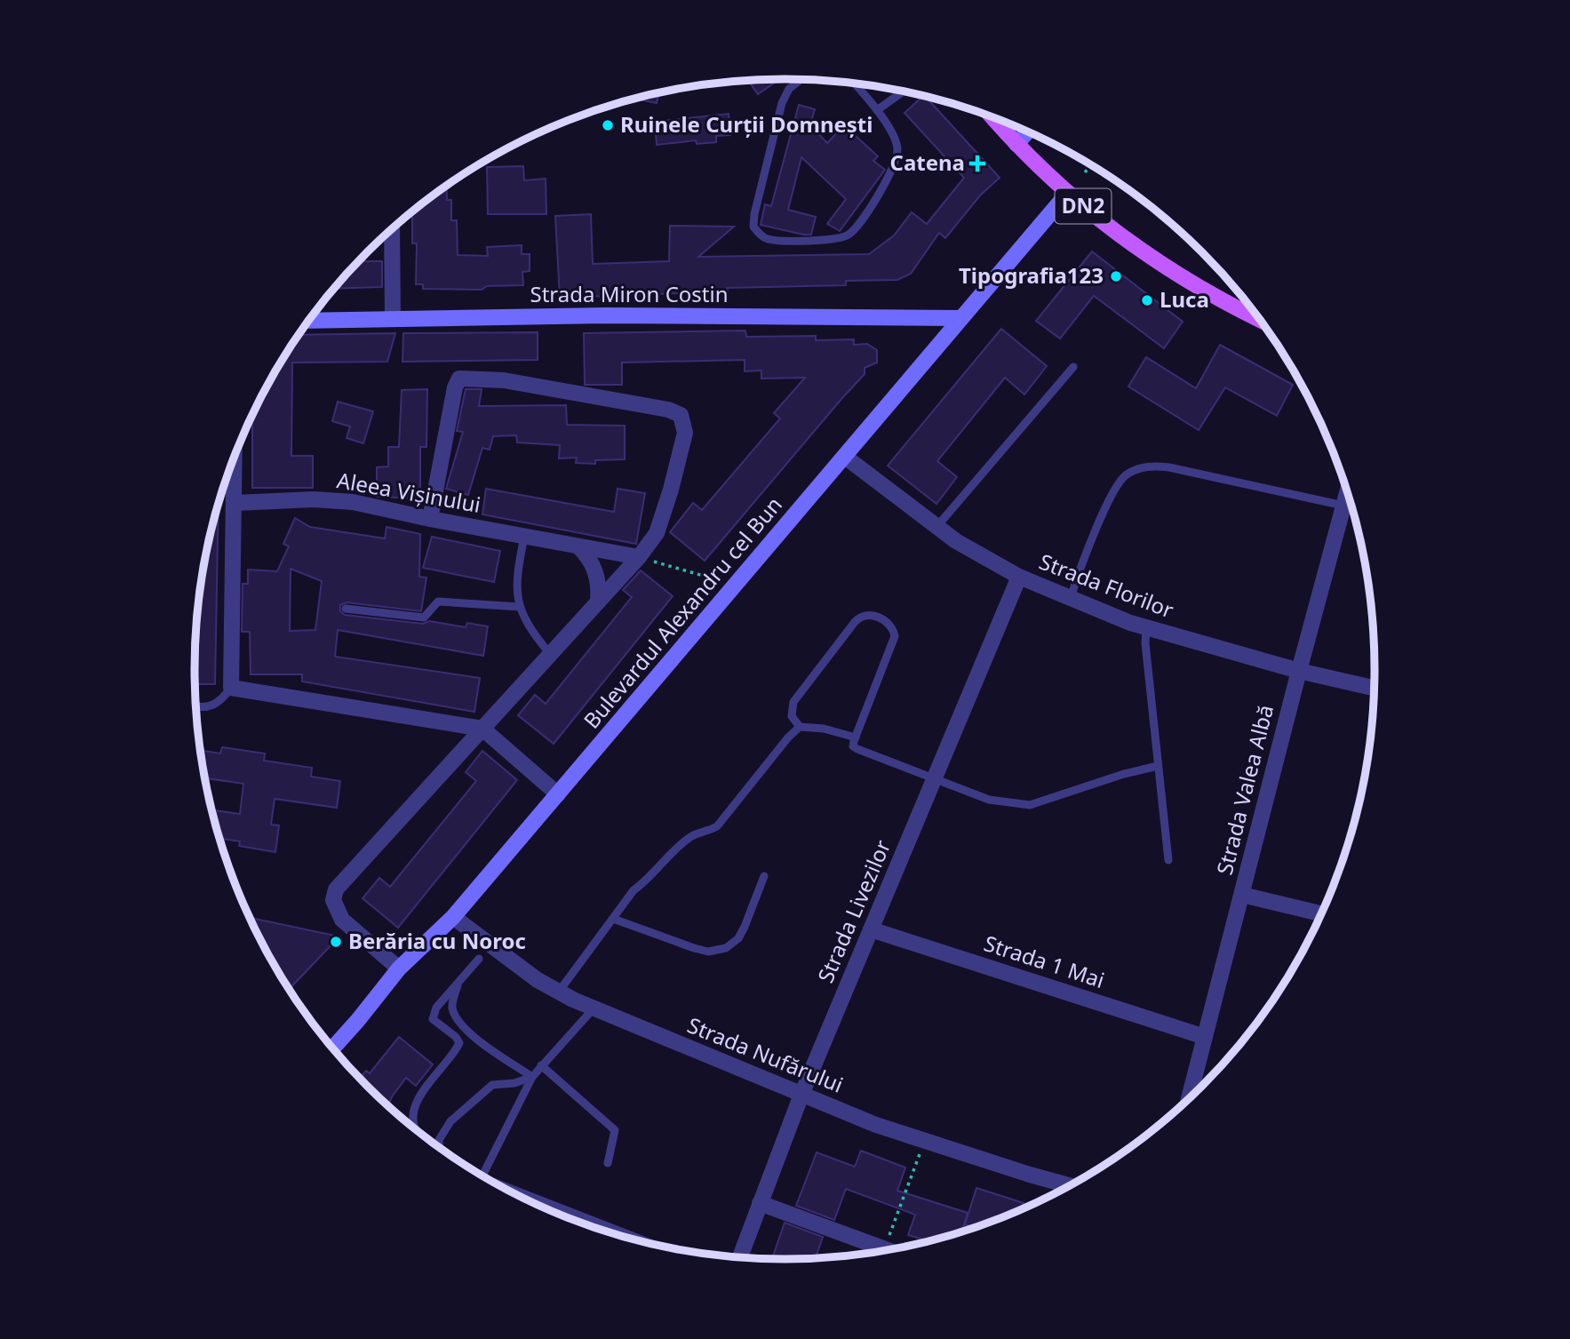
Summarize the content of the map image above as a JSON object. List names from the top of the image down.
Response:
{
  "streets": {
    "main road": ["DN2", "Strada Miron Costin", "Bulevardul Alexandru cel Bun"],
    "street": [
      "Aleea Vișinului",
      "Strada Florilor",
      "Strada Valea Albă",
      "Strada Livezilor",
      "Strada 1 Mai",
      "Strada Nufărului"
    ]
  },
  "crossings": [
    ["DN2", "Bulevardul Alexandru cel Bun"],
    ["Strada Miron Costin", "Bulevardul Alexandru cel Bun"],
    ["Strada Florilor", "Bulevardul Alexandru cel Bun"],
    ["Strada Florilor", "Strada Valea Albă"],
    ["Strada Florilor", "Strada Livezilor"],
    ["Bulevardul Alexandru cel Bun", "Strada Nufărului"],
    ["Strada Valea Albă", "Strada 1 Mai"],
    ["Strada Livezilor", "Strada 1 Mai"],
    ["Strada Livezilor", "Strada Nufărului"]
  ],
  "places": {
    "other": [
      "Ruinele Curții Domnești",
      "Tipografia123",
      "Luca",
      "Berăria cu Noroc"
    ],
    "health": ["Catena"]
  }
}
